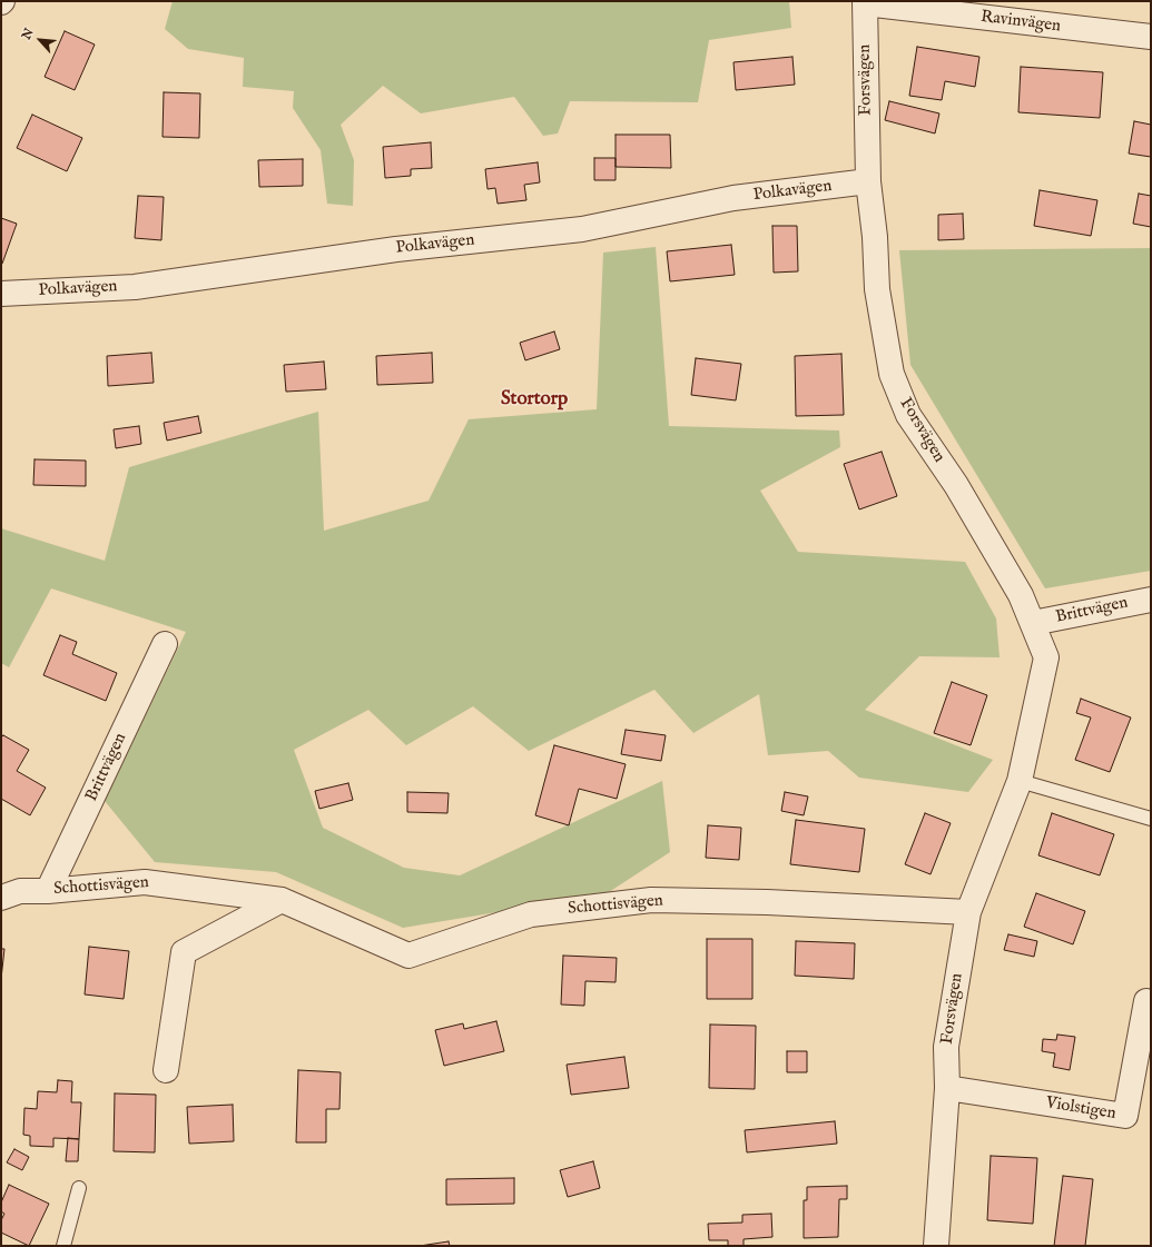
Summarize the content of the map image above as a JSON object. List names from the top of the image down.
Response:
{
  "streets": {
    "street": [
      "Ravinvägen",
      "Forsvägen",
      "Polkavägen",
      "Brittvägen",
      "Schottisvägen",
      "Violstigen"
    ]
  },
  "crossings": [
    ["Ravinvägen", "Forsvägen"],
    ["Forsvägen", "Polkavägen"],
    ["Forsvägen", "Brittvägen"],
    ["Forsvägen", "Schottisvägen"],
    ["Forsvägen", "Violstigen"],
    ["Brittvägen", "Schottisvägen"]
  ],
  "districts": ["Stortorp"],
  "north": "top left"
}
